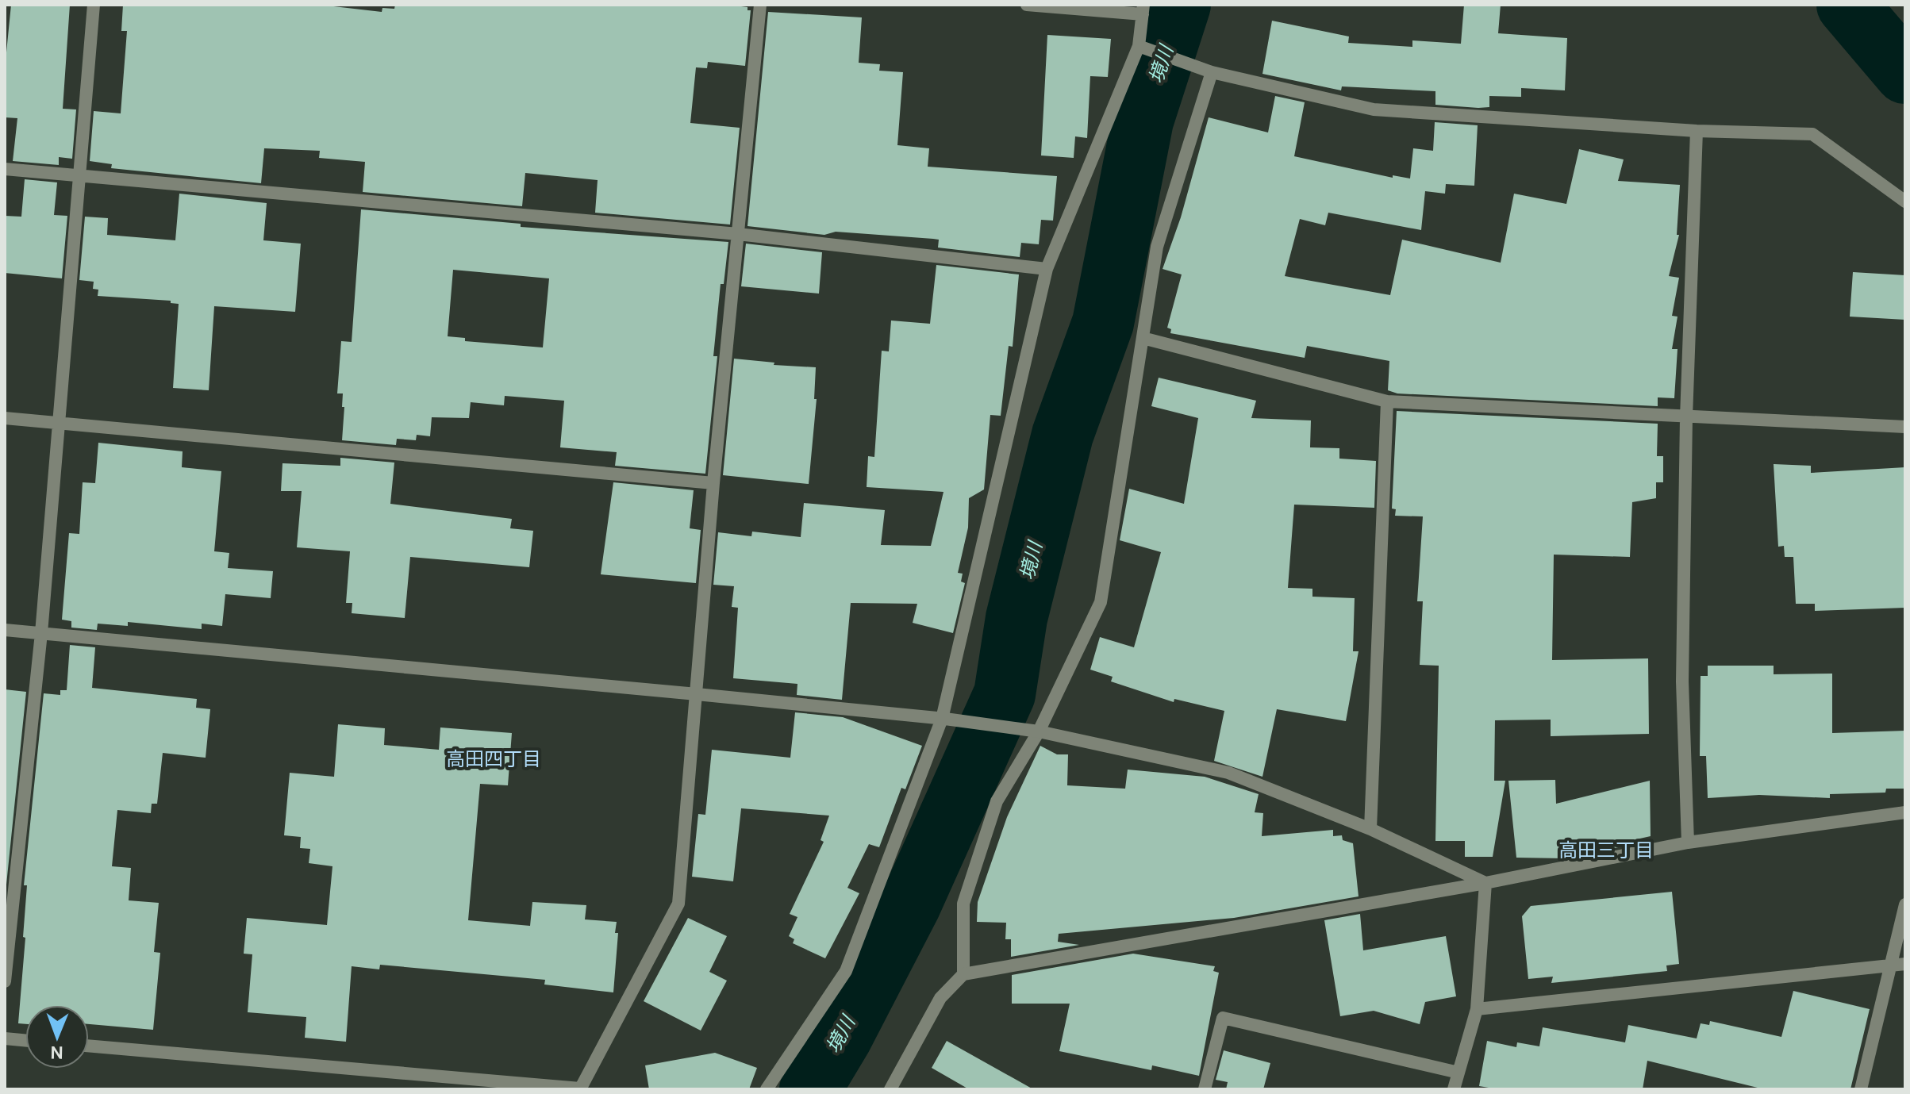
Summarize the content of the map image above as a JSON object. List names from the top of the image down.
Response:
{
  "districts": ["高田四丁目", "高田三丁目"],
  "water": ["境川"],
  "north": "bottom"
}
